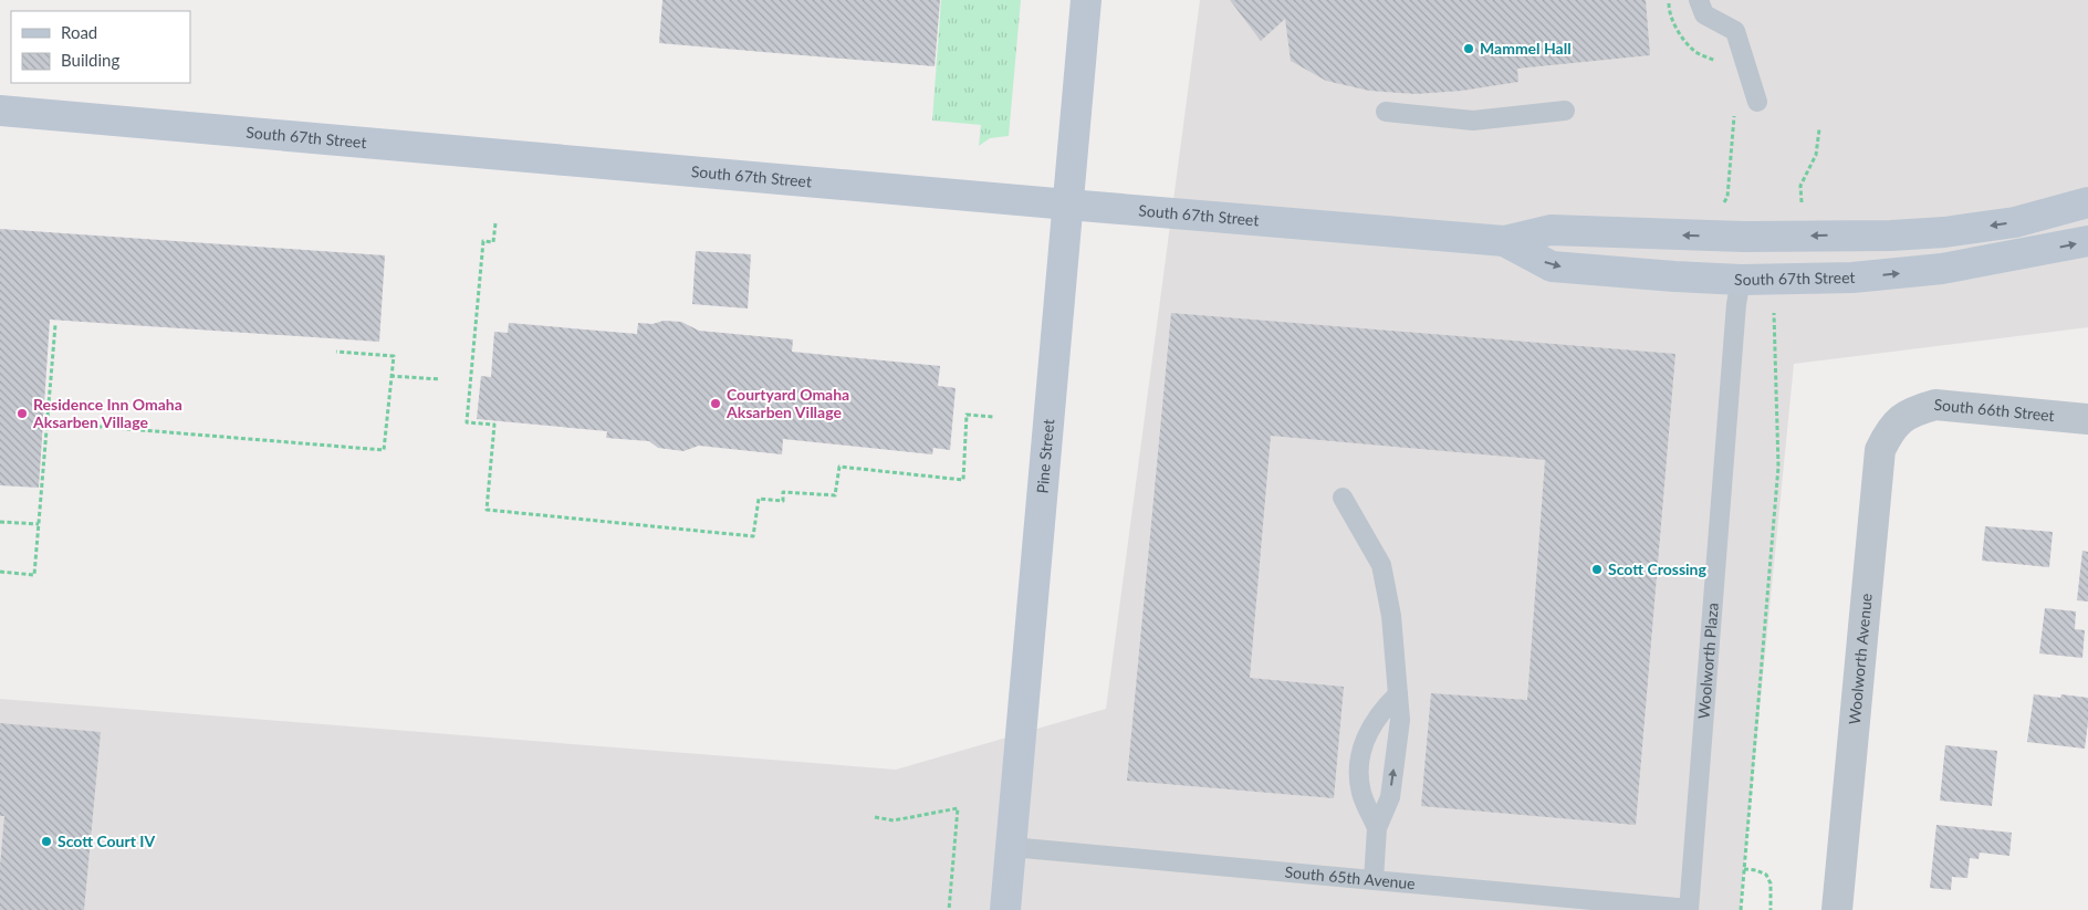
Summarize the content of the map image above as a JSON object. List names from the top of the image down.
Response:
{
  "streets": {
    "main road": ["South 67th Street", "Pine Street"],
    "street": ["South 66th Street", "Woolworth Avenue"],
    "lane": ["Woolworth Plaza", "South 65th Avenue"]
  },
  "crossings": [
    ["South 67th Street", "Pine Street"],
    ["South 67th Street", "Woolworth Plaza"],
    ["South 66th Street", "Woolworth Avenue"],
    ["Pine Street", "South 65th Avenue"],
    ["Woolworth Plaza", "South 65th Avenue"]
  ],
  "places": [
    "Mammel Hall",
    "Courtyard Omaha Aksarben Village",
    "Residence Inn Omaha Aksarben Village",
    "Scott Crossing",
    "Scott Court IV"
  ],
  "legend": ["Road", "Building"]
}
